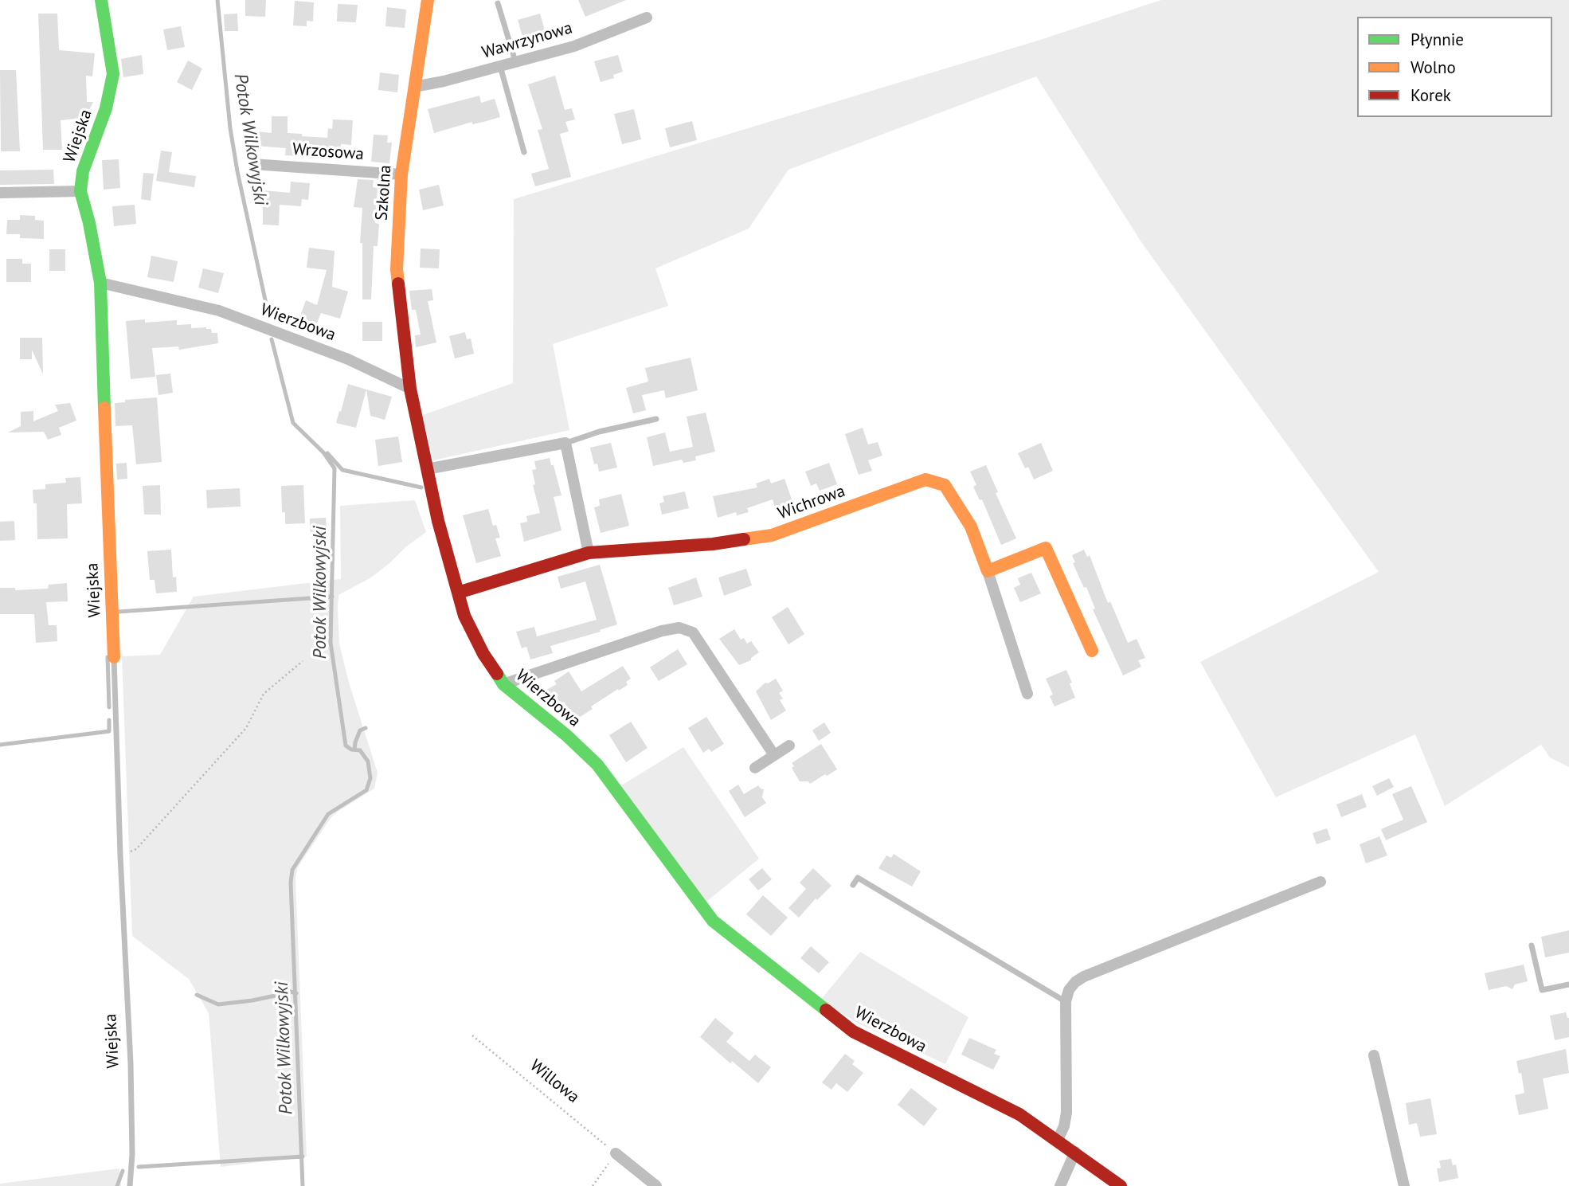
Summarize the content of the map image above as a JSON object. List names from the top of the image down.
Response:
{
  "streets": {
    "street": [
      "Wawrzynowa",
      "Wiejska",
      "Wrzosowa",
      "Szkolna",
      "Wierzbowa",
      "Wichrowa"
    ],
    "path": ["Willowa"]
  },
  "crossings": [
    ["Wawrzynowa", "Szkolna"],
    ["Wiejska", "Wierzbowa"],
    ["Wrzosowa", "Szkolna"],
    ["Szkolna", "Wierzbowa"],
    ["Wierzbowa", "Wichrowa"]
  ],
  "water": ["Potok Wilkowyjski"],
  "legend": ["Płynnie", "Wolno", "Korek"]
}
